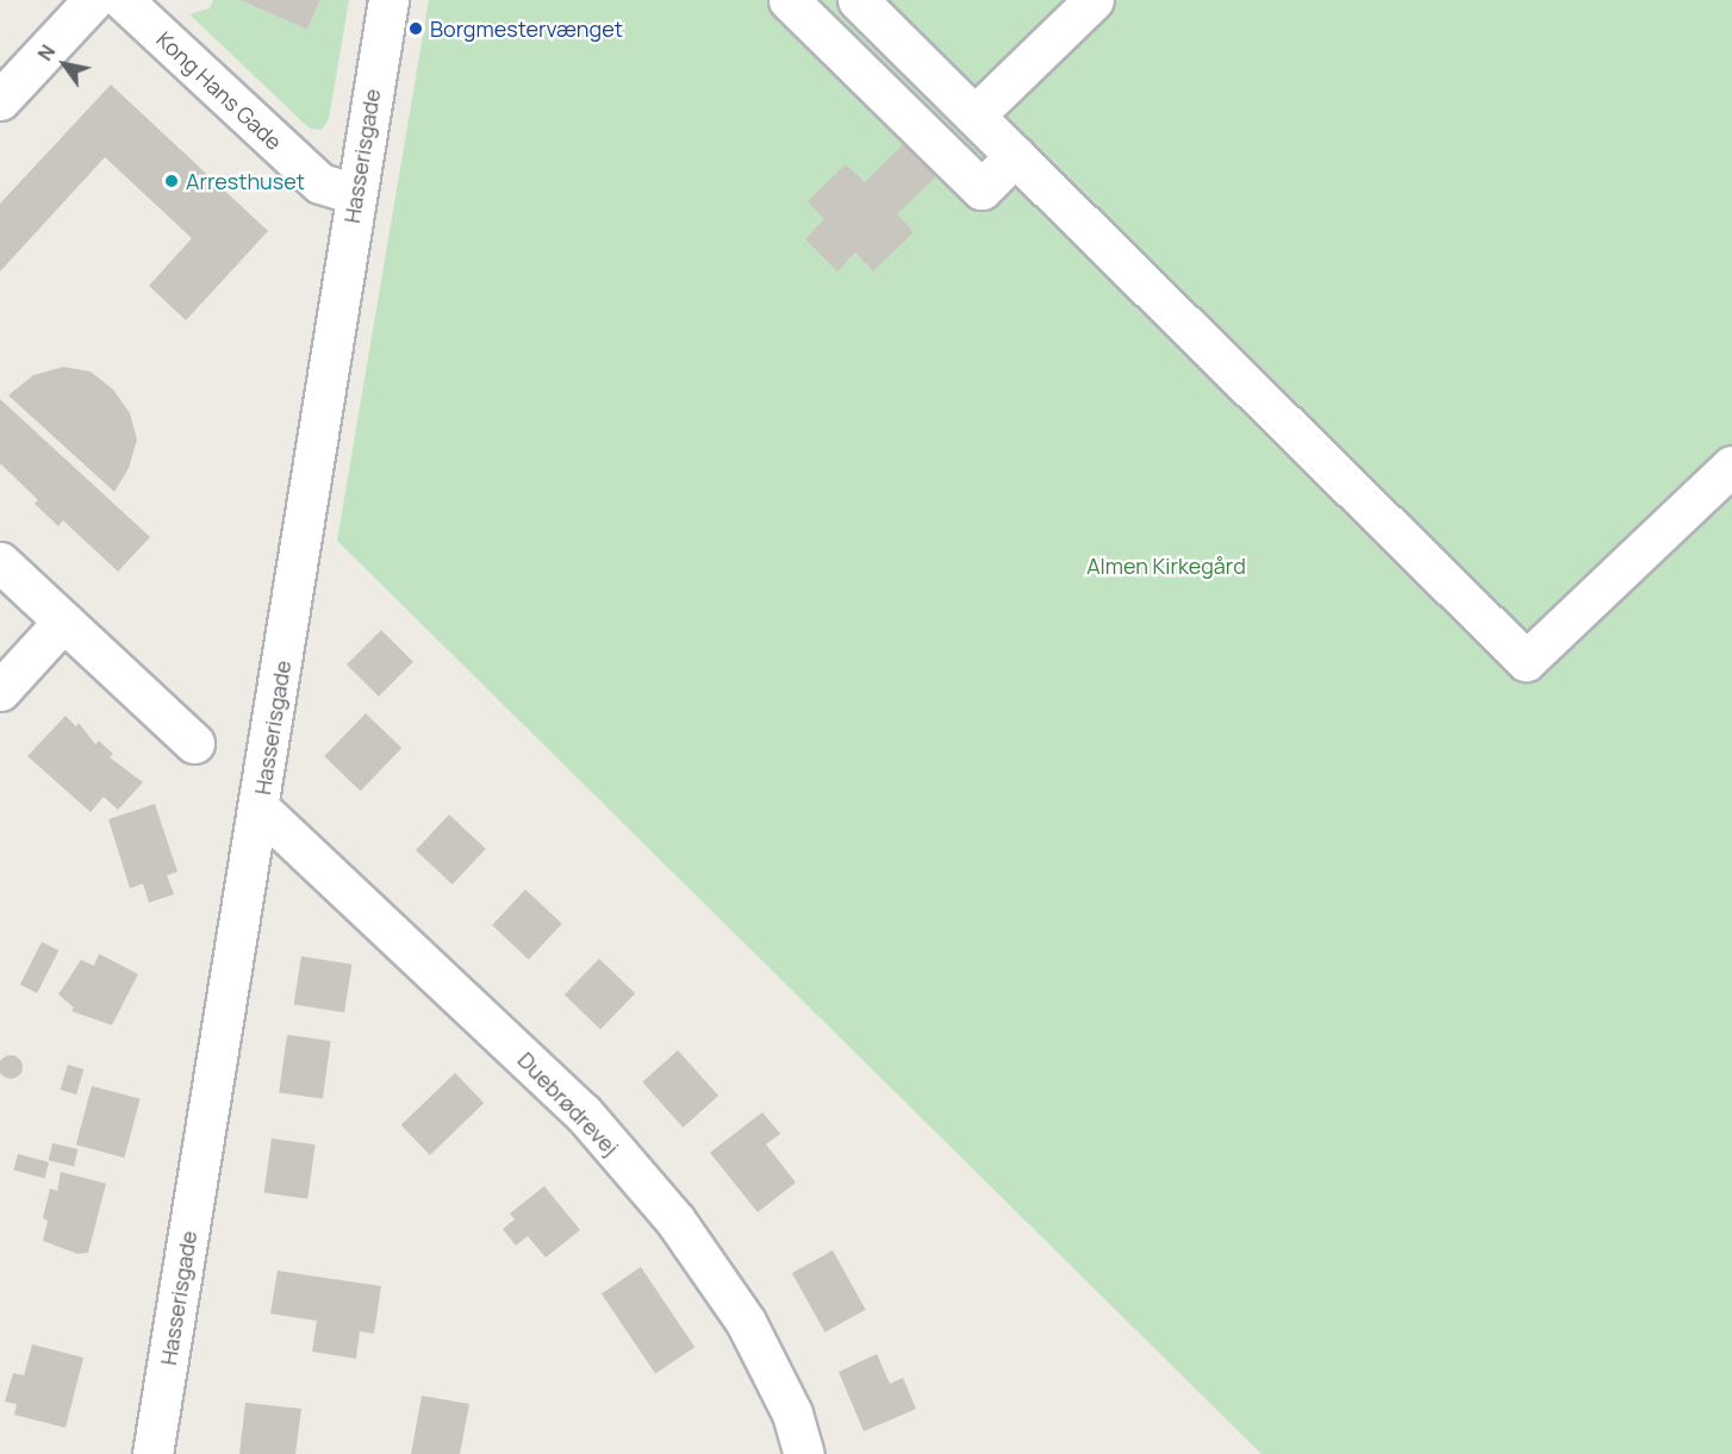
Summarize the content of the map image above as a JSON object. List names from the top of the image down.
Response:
{
  "streets": {
    "street": ["Kong Hans Gade", "Hasserisgade", "Duebrødrevej"]
  },
  "crossings": [
    ["Kong Hans Gade", "Hasserisgade"],
    ["Hasserisgade", "Duebrødrevej"]
  ],
  "parks": ["Almen Kirkegård"],
  "places": ["Borgmestervænget", "Arresthuset"],
  "north": "top left"
}
